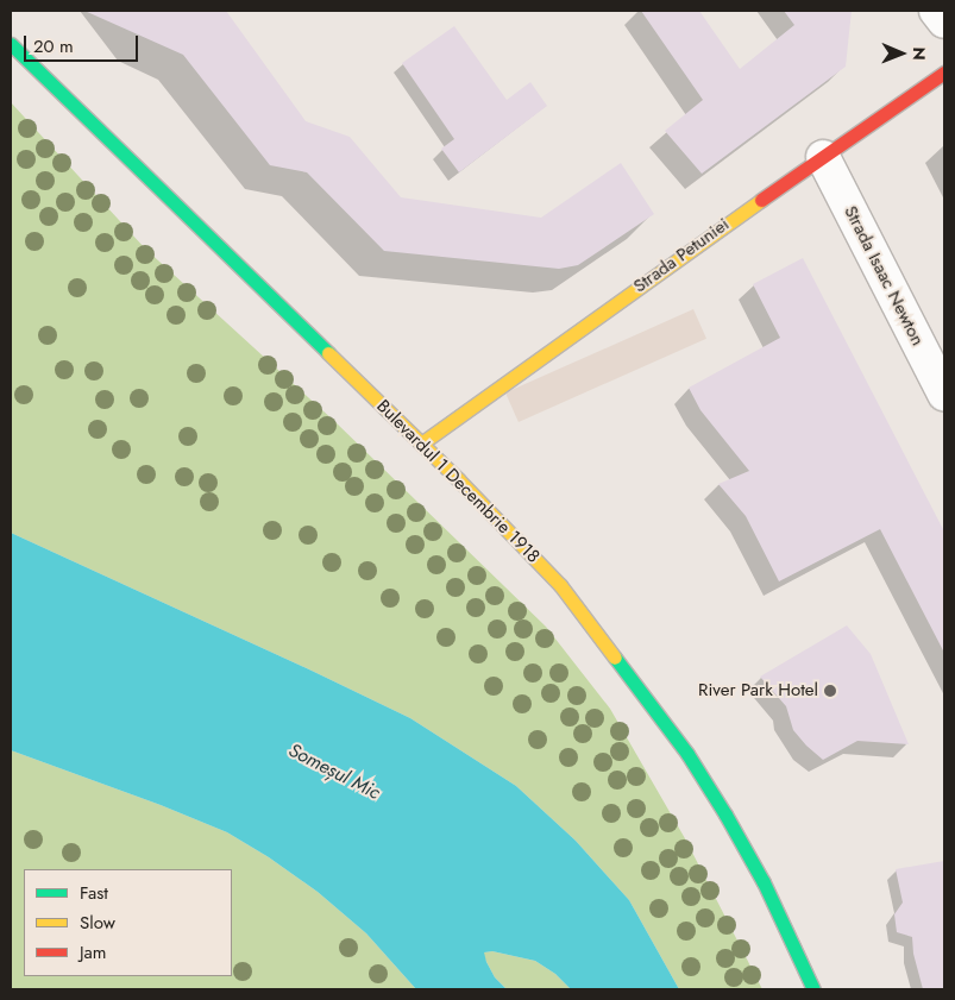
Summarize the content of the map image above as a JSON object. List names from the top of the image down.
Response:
{
  "streets": {
    "main road": ["Strada Petuniei", "Bulevardul 1 Decembrie 1918"],
    "street": ["Strada Isaac Newton"]
  },
  "crossings": [
    ["Strada Petuniei", "Strada Isaac Newton"],
    ["Strada Petuniei", "Bulevardul 1 Decembrie 1918"]
  ],
  "water": ["Someșul Mic"],
  "places": ["River Park Hotel"],
  "legend": ["Fast", "Slow", "Jam"],
  "scale_bar": "20 m",
  "north": "right"
}
